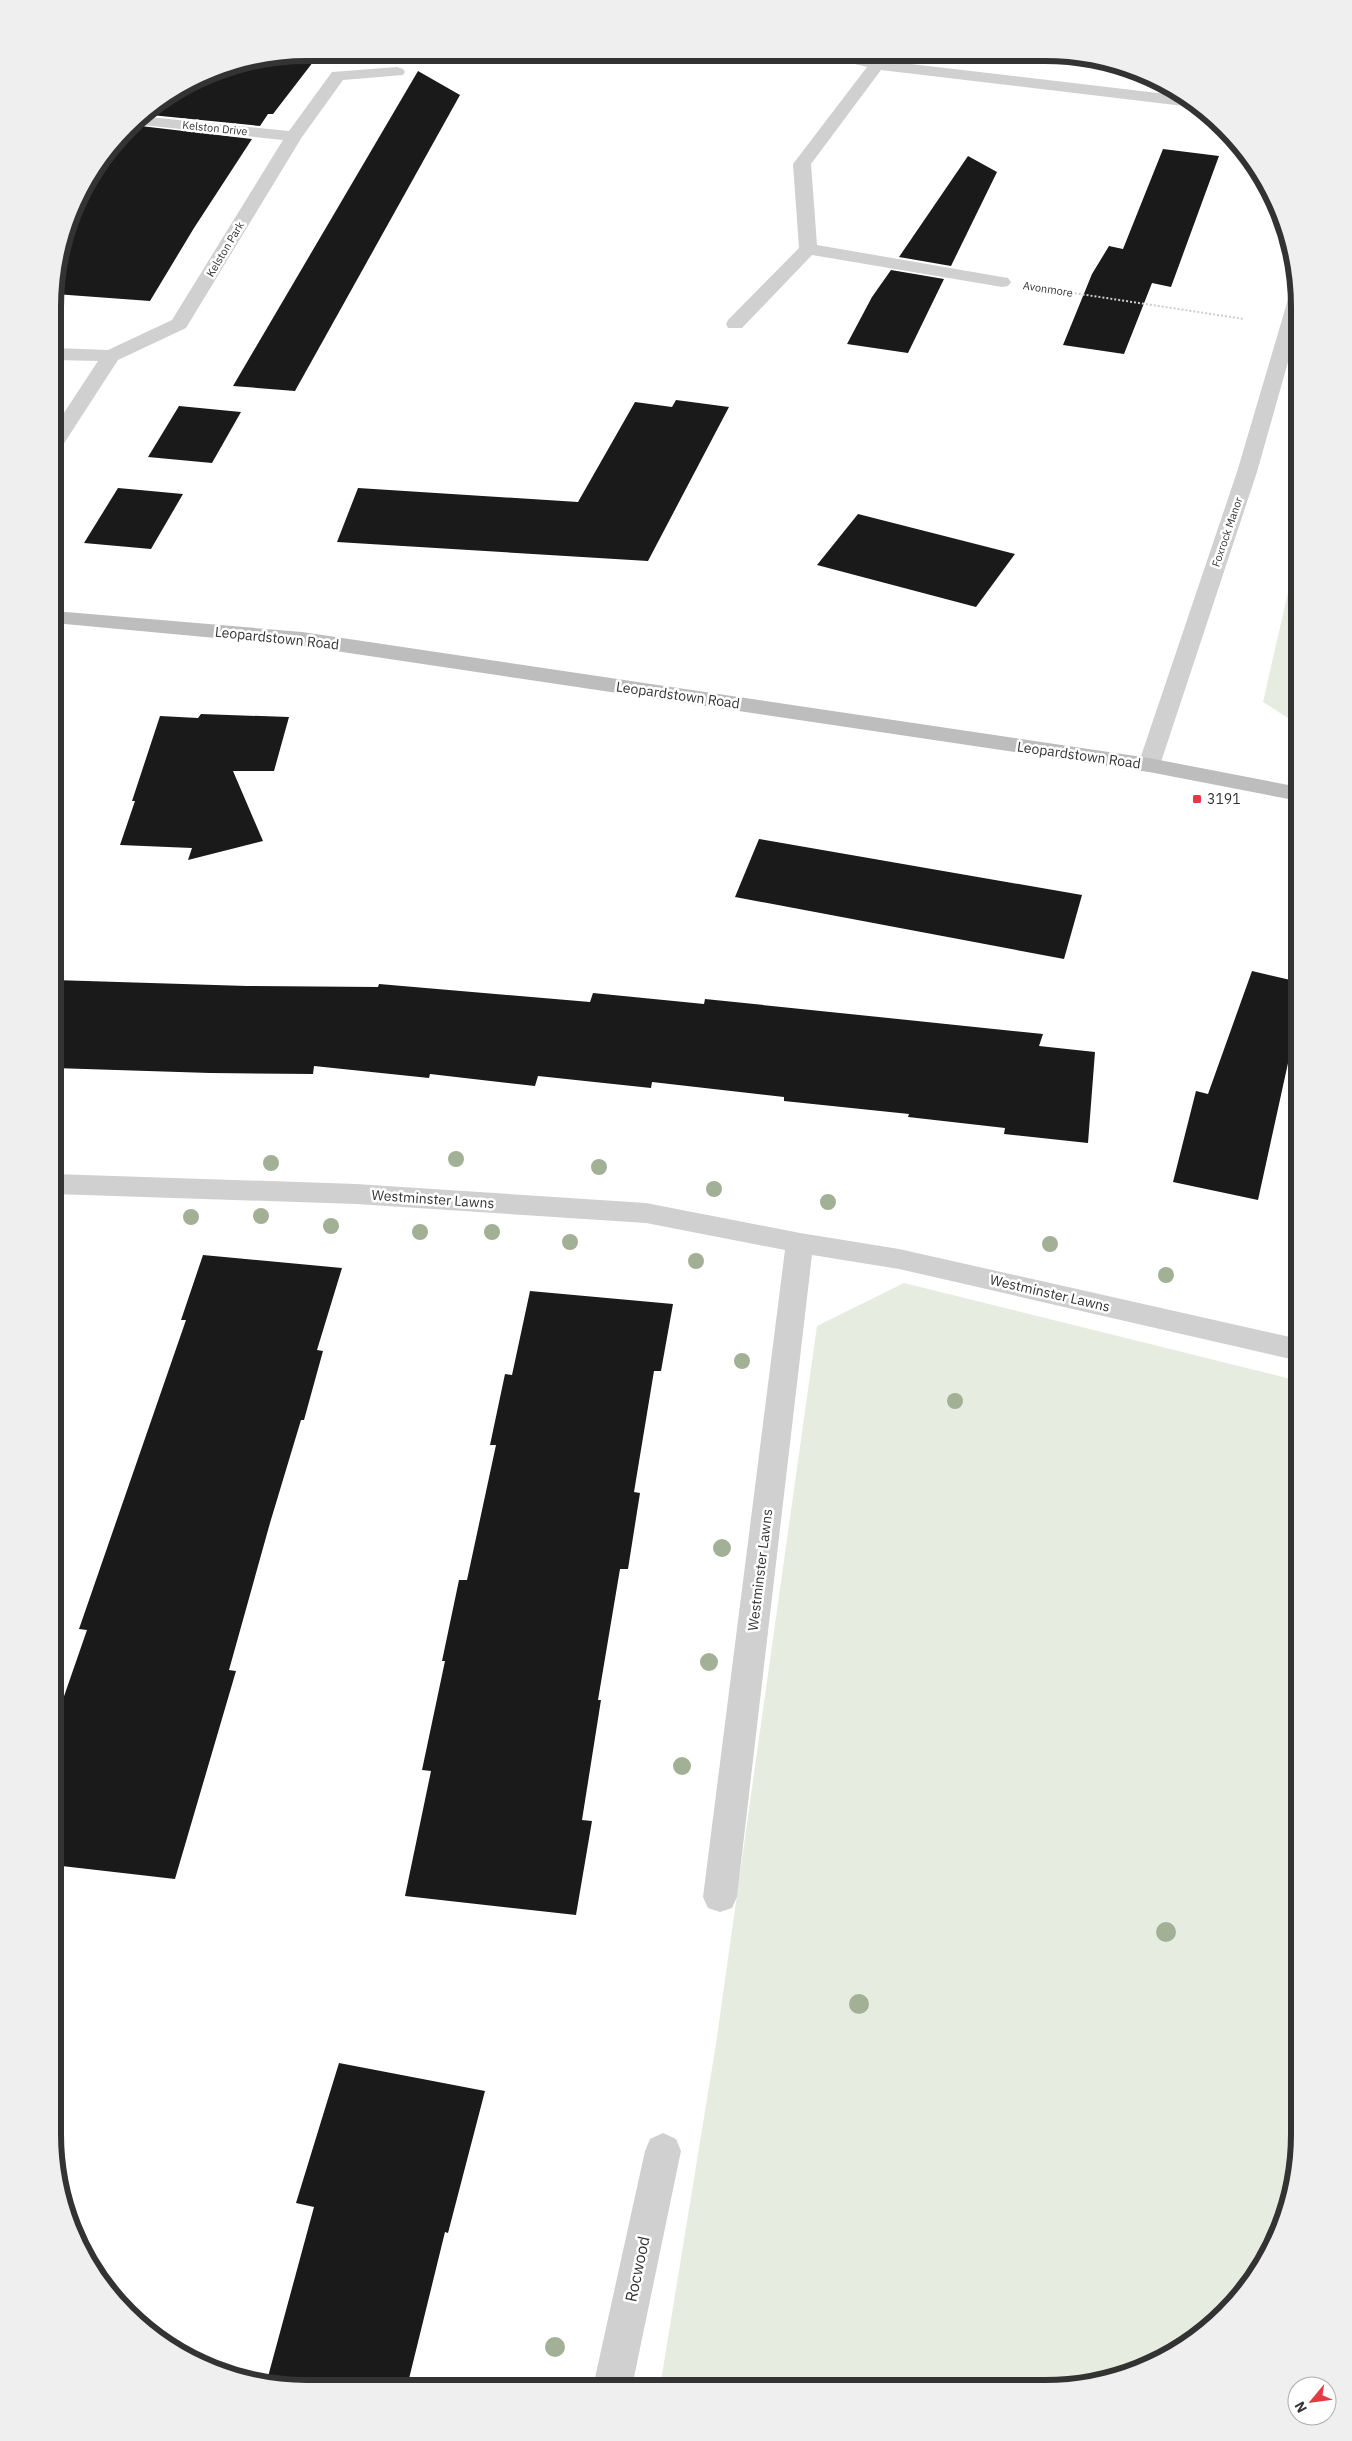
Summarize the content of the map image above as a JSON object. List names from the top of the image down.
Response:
{
  "streets": {
    "main road": ["Leopardstown Road"],
    "street": [
      "Kelston Drive",
      "Kelston Park",
      "Foxrock Manor",
      "Westminster Lawns",
      "Rocwood"
    ],
    "path": ["Avonmore"]
  },
  "crossings": [
    ["Kelston Drive", "Kelston Park"],
    ["Avonmore", "Foxrock Manor"],
    ["Foxrock Manor", "Leopardstown Road"]
  ],
  "places": {
    "transit": ["3191"]
  },
  "north": "bottom left"
}
